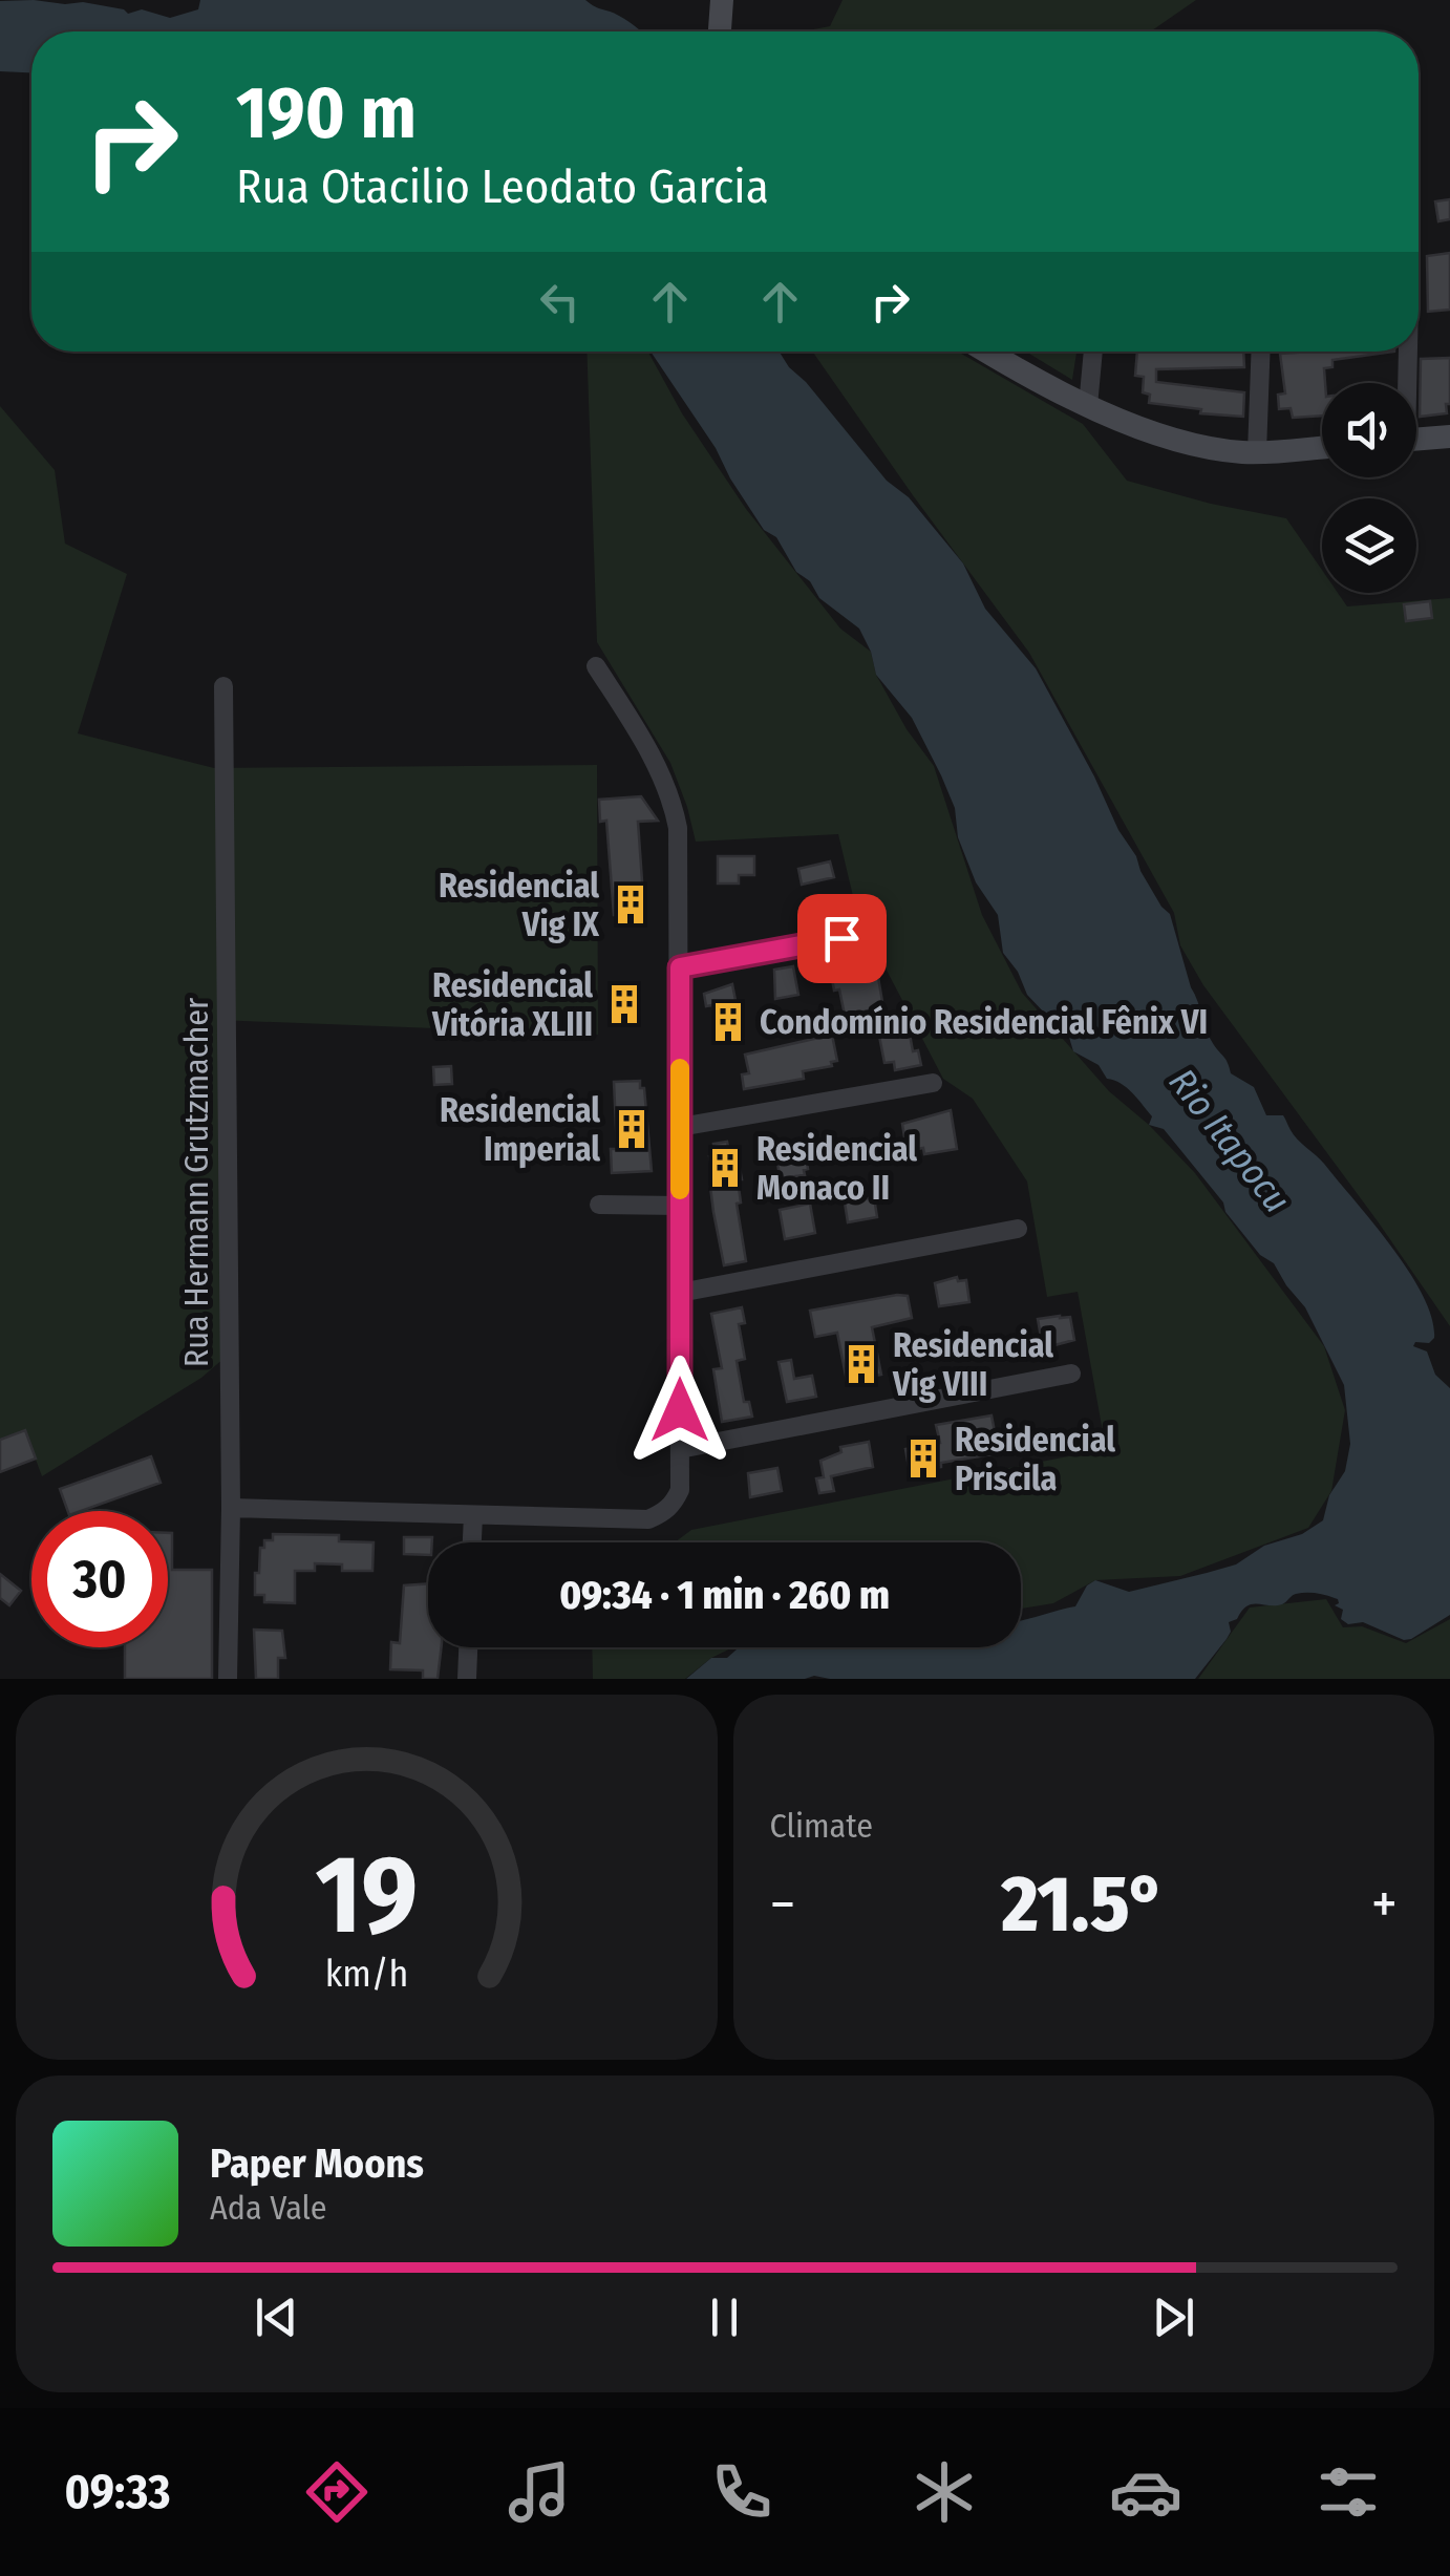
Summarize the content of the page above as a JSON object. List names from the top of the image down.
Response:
{
  "streets": {
    "street": ["Rua Hermann Grutzmacher"]
  },
  "water": ["Rio Itapocu"],
  "places": {
    "building": [
      "Residencial Vig IX",
      "Residencial Vitória XLIII",
      "Condomínio Residencial Fênix VI",
      "Residencial Imperial",
      "Residencial Monaco II",
      "Residencial Vig VIII",
      "Residencial Priscila"
    ]
  },
  "page": {
    "turn": ["190 m", "Rua Otacilio Leodato Garcia"],
    "limit": "30",
    "trip": "09:34 · 1 min · 260 m",
    "tile": "Climate",
    "heat": ["−", "21.5°", "+"],
    "song": ["Paper Moons", "Ada Vale"],
    "tabs": "09:33",
    "gauge": ["19", "km/h"]
  }
}
